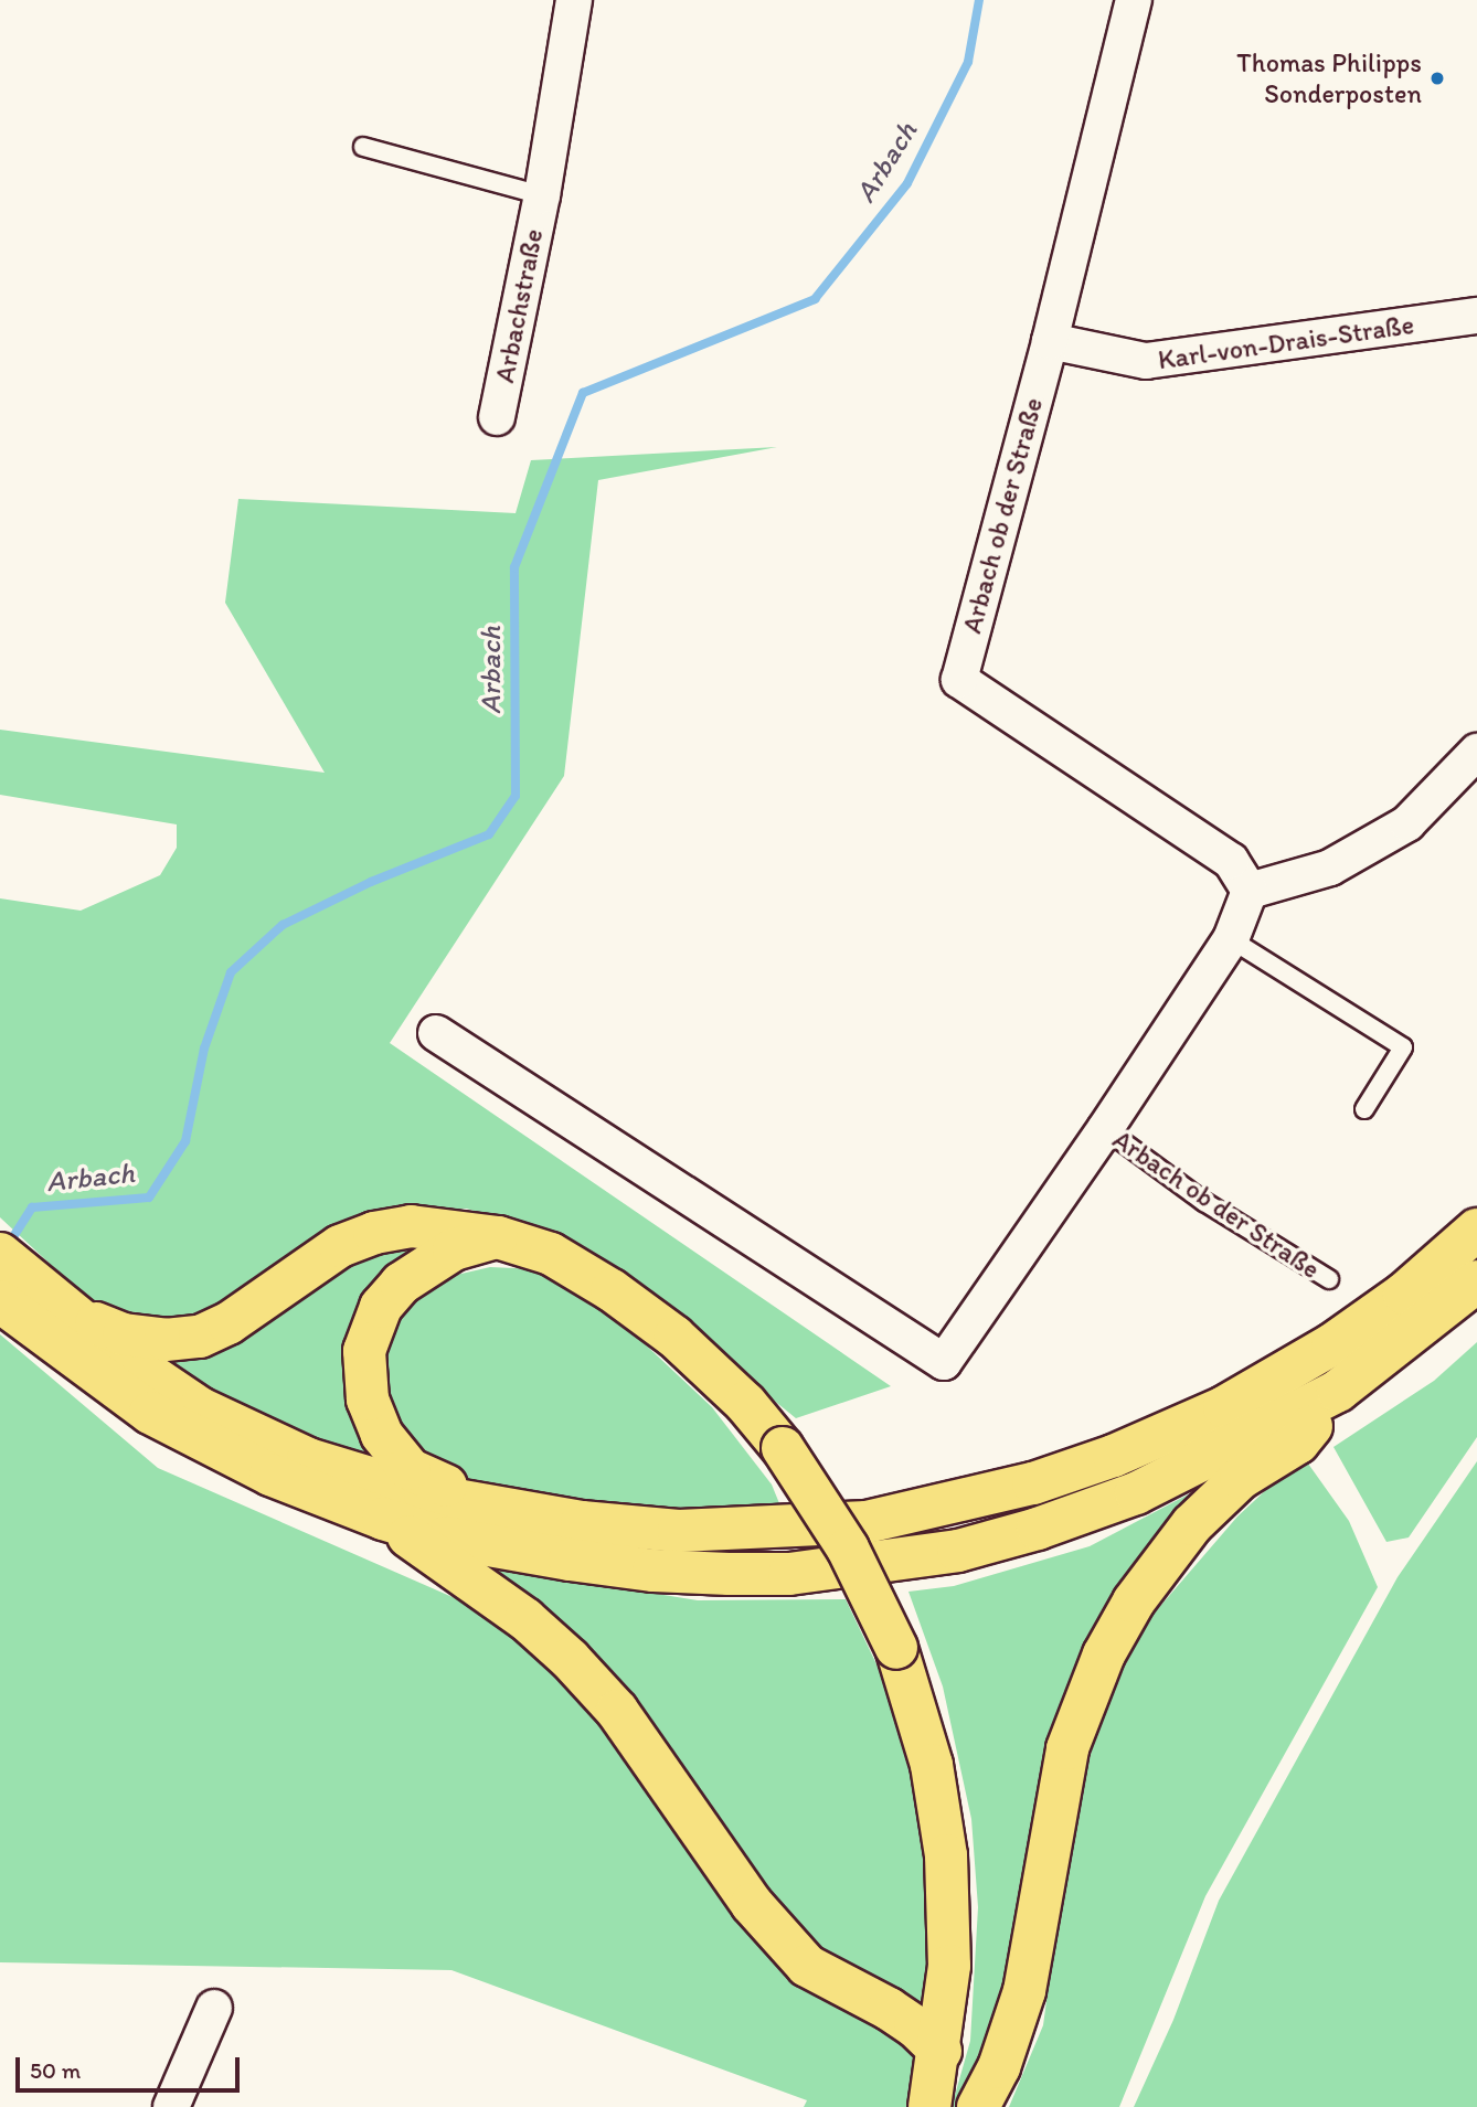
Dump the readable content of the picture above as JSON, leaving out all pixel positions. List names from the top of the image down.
{
  "streets": {
    "street": ["Arbachstraße", "Karl-von-Drais-Straße", "Arbach ob der Straße"]
  },
  "crossings": [
    ["Karl-von-Drais-Straße", "Arbach ob der Straße"]
  ],
  "water": ["Arbach"],
  "places": ["Thomas Philipps Sonderposten"],
  "scale_bar": "50 m"
}
